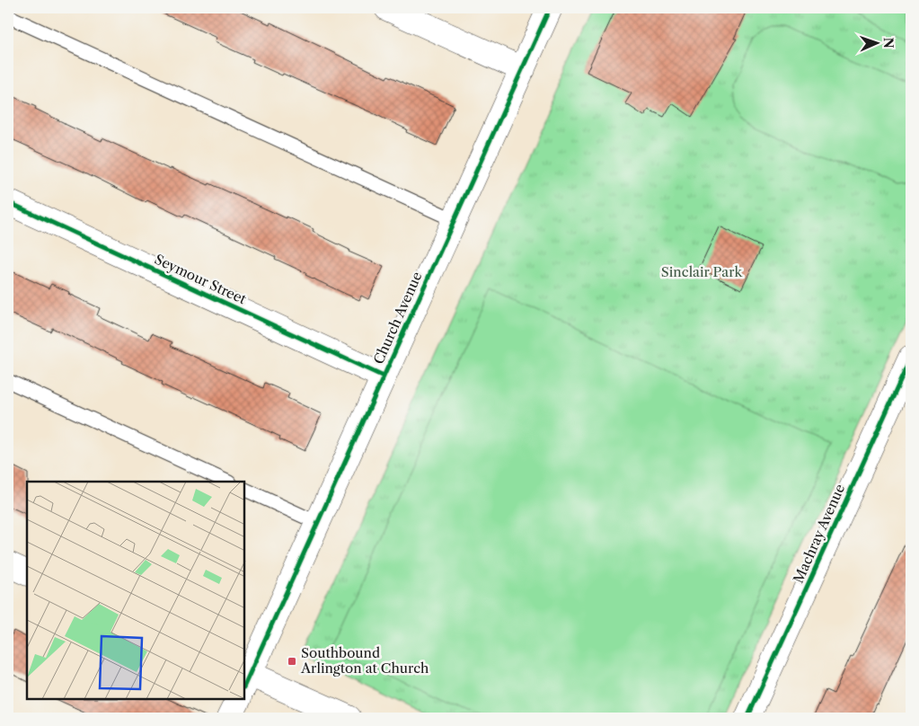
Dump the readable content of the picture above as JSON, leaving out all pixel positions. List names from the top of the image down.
{
  "streets": {
    "street": ["Seymour Street", "Church Avenue", "Machray Avenue"]
  },
  "crossings": [
    ["Seymour Street", "Church Avenue"]
  ],
  "parks": ["Sinclair Park"],
  "places": {
    "transit": ["Southbound Arlington at Church"]
  },
  "north": "right"
}
